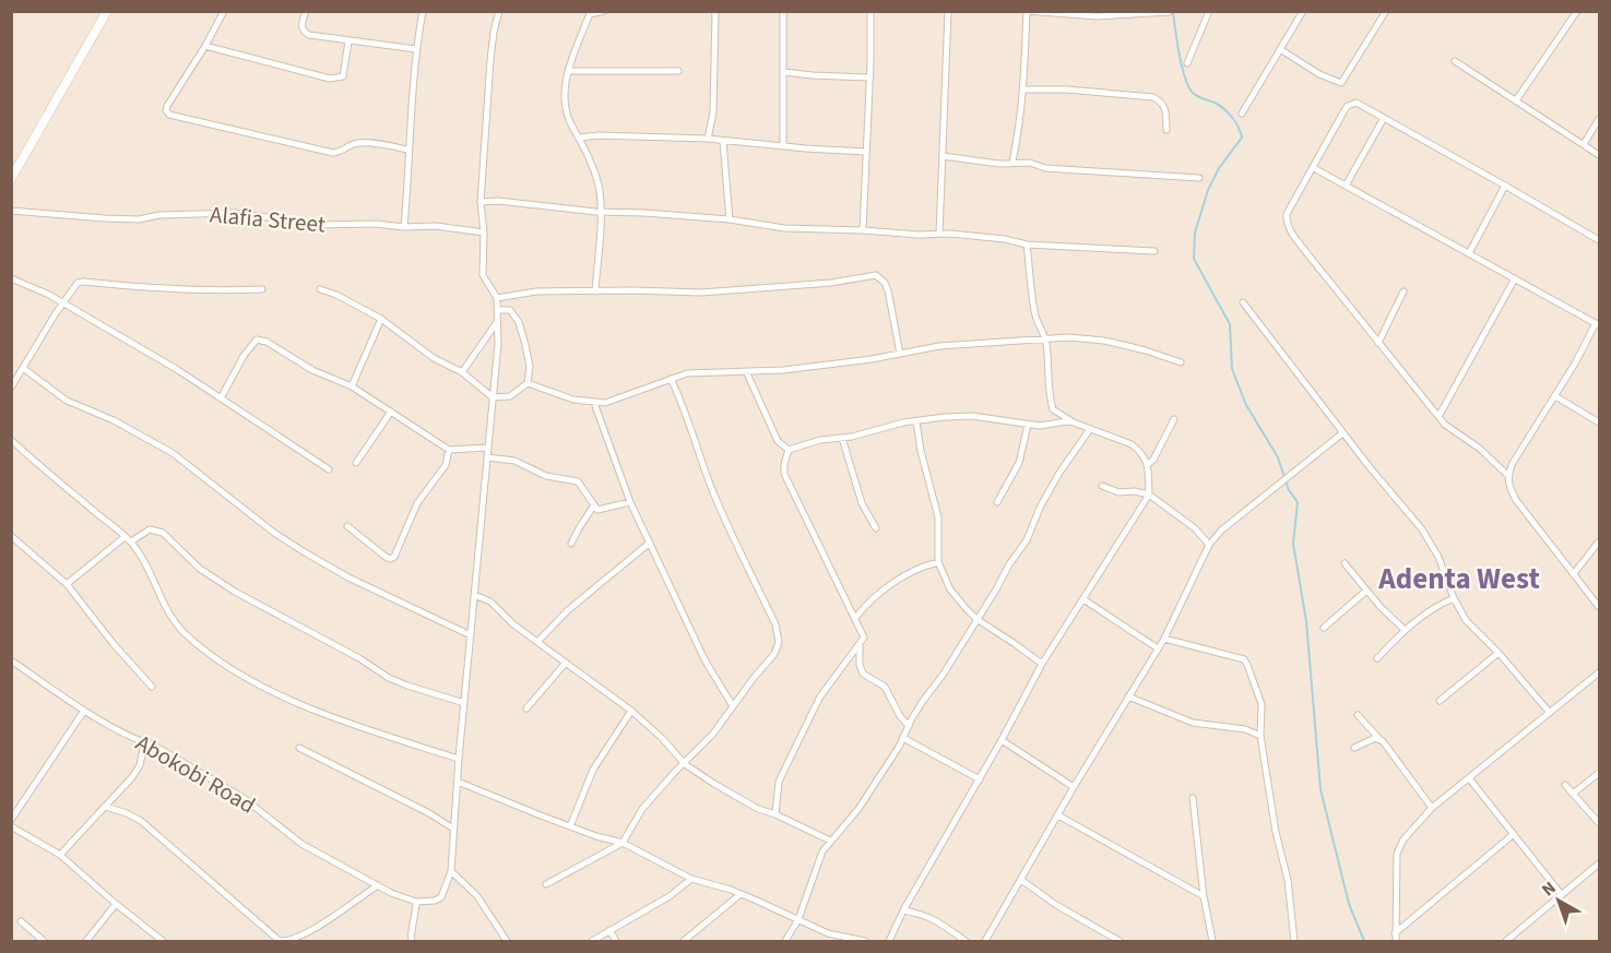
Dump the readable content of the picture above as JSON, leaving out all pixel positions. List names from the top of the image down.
{
  "streets": {
    "street": ["Alafia Street", "Abokobi Road"]
  },
  "districts": ["Adenta West"],
  "north": "top left"
}
